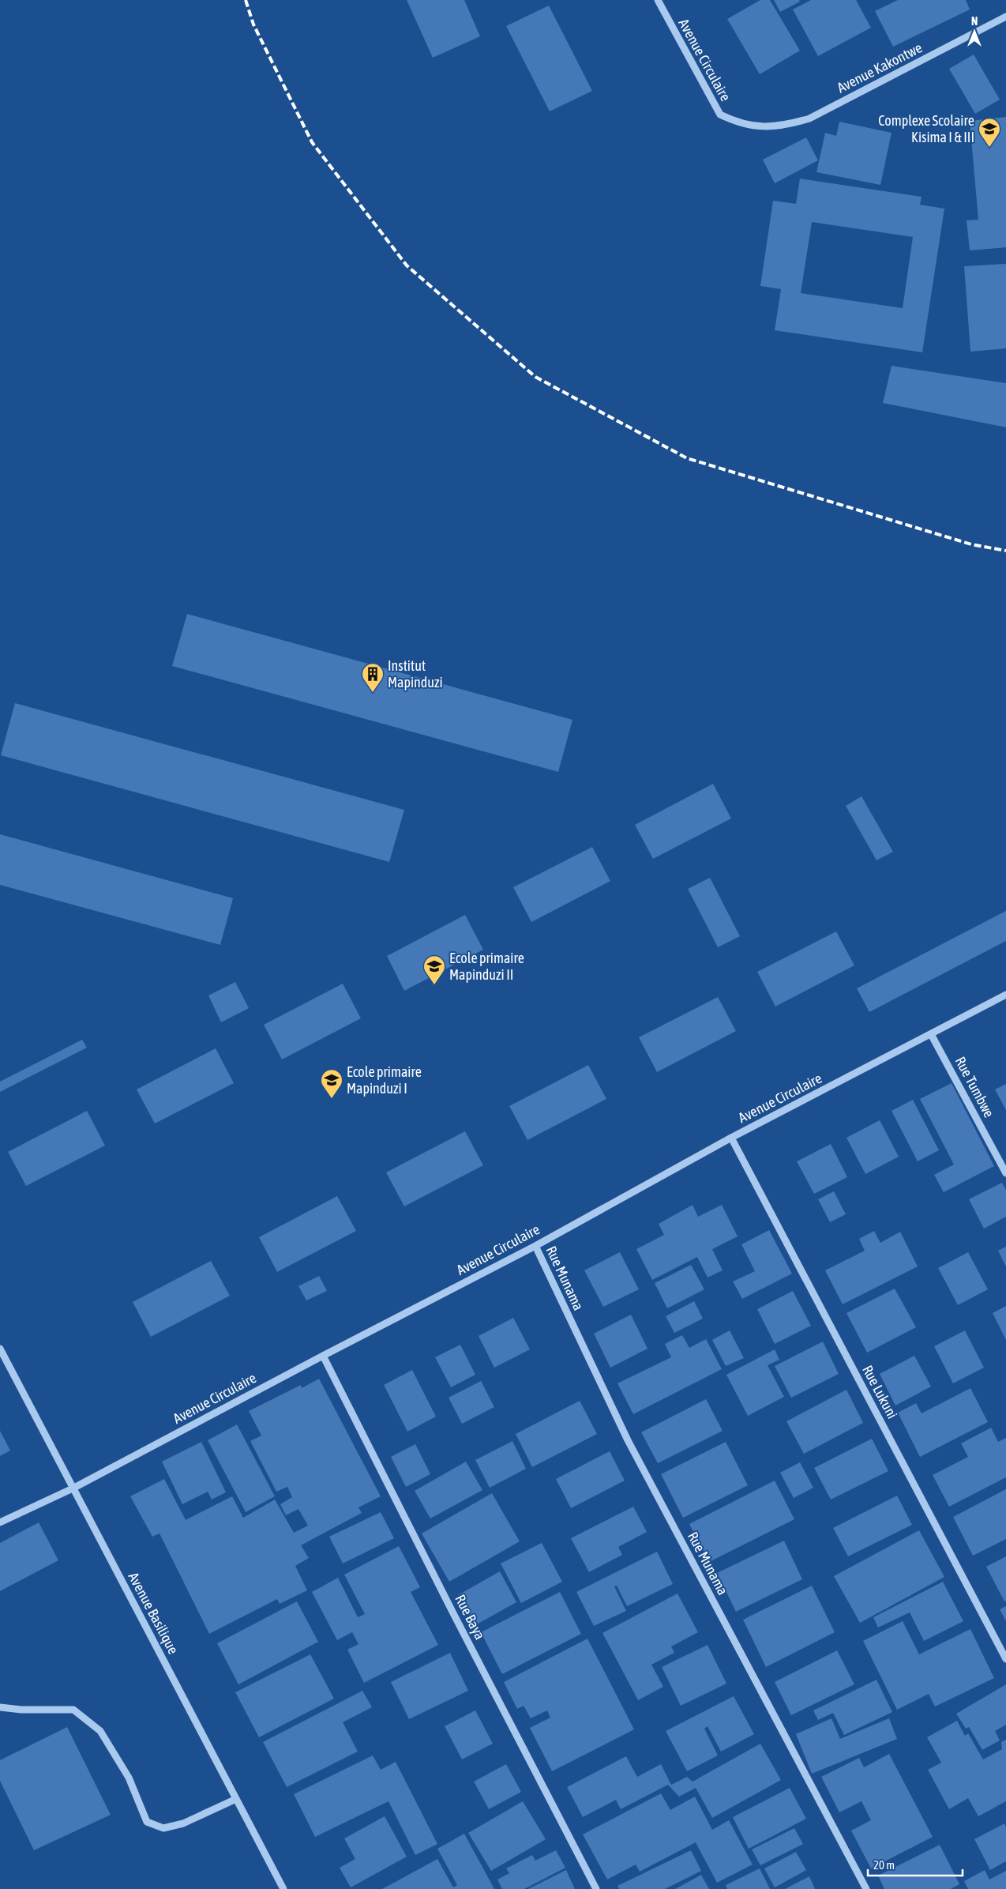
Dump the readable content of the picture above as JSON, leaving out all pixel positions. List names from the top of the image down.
{
  "streets": {
    "street": [
      "Avenue Circulaire",
      "Avenue Kakontwe",
      "Rue Tumbwe",
      "Rue Munama",
      "Rue Lukuni",
      "Avenue Basilique",
      "Rue Baya"
    ]
  },
  "crossings": [
    ["Avenue Circulaire", "Avenue Kakontwe"],
    ["Avenue Circulaire", "Rue Tumbwe"],
    ["Avenue Circulaire", "Rue Munama"],
    ["Avenue Circulaire", "Rue Lukuni"],
    ["Avenue Circulaire", "Avenue Basilique"],
    ["Avenue Circulaire", "Rue Baya"]
  ],
  "places": {
    "school or university": ["Complexe Scolaire Kisima I & III", "Ecole primaire Mapinduzi II", "Ecole primaire Mapinduzi I"],
    "building": ["Institut Mapinduzi"]
  },
  "scale_bar": "20 m",
  "north": "top"
}
